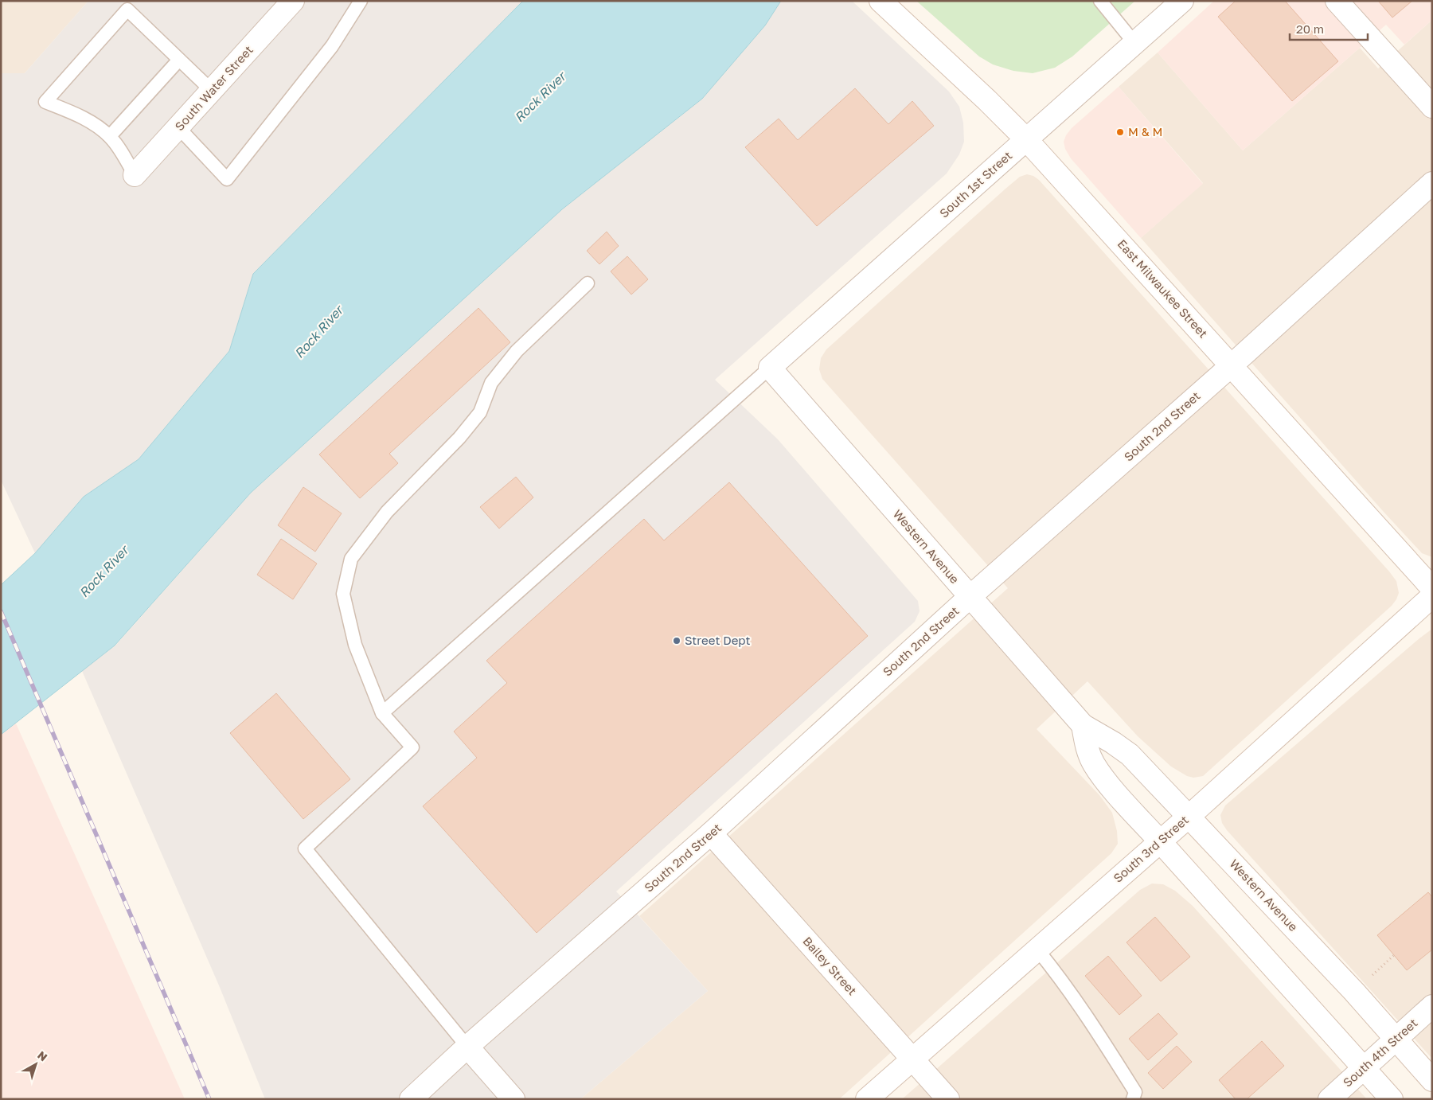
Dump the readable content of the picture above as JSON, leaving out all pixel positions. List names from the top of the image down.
{
  "streets": {
    "street": [
      "South Water Street",
      "South 1st Street",
      "East Milwaukee Street",
      "South 2nd Street",
      "Western Avenue",
      "South 3rd Street",
      "Bailey Street",
      "South 4th Street"
    ]
  },
  "crossings": [
    ["South 1st Street", "East Milwaukee Street"],
    ["South 1st Street", "Western Avenue"],
    ["East Milwaukee Street", "South 2nd Street"],
    ["South 2nd Street", "Western Avenue"],
    ["South 2nd Street", "Bailey Street"],
    ["Western Avenue", "South 3rd Street"],
    ["Western Avenue", "South 4th Street"],
    ["South 3rd Street", "Bailey Street"]
  ],
  "water": ["Rock River"],
  "places": ["M & M", "Street Dept"],
  "scale_bar": "20 m",
  "north": "top right"
}
